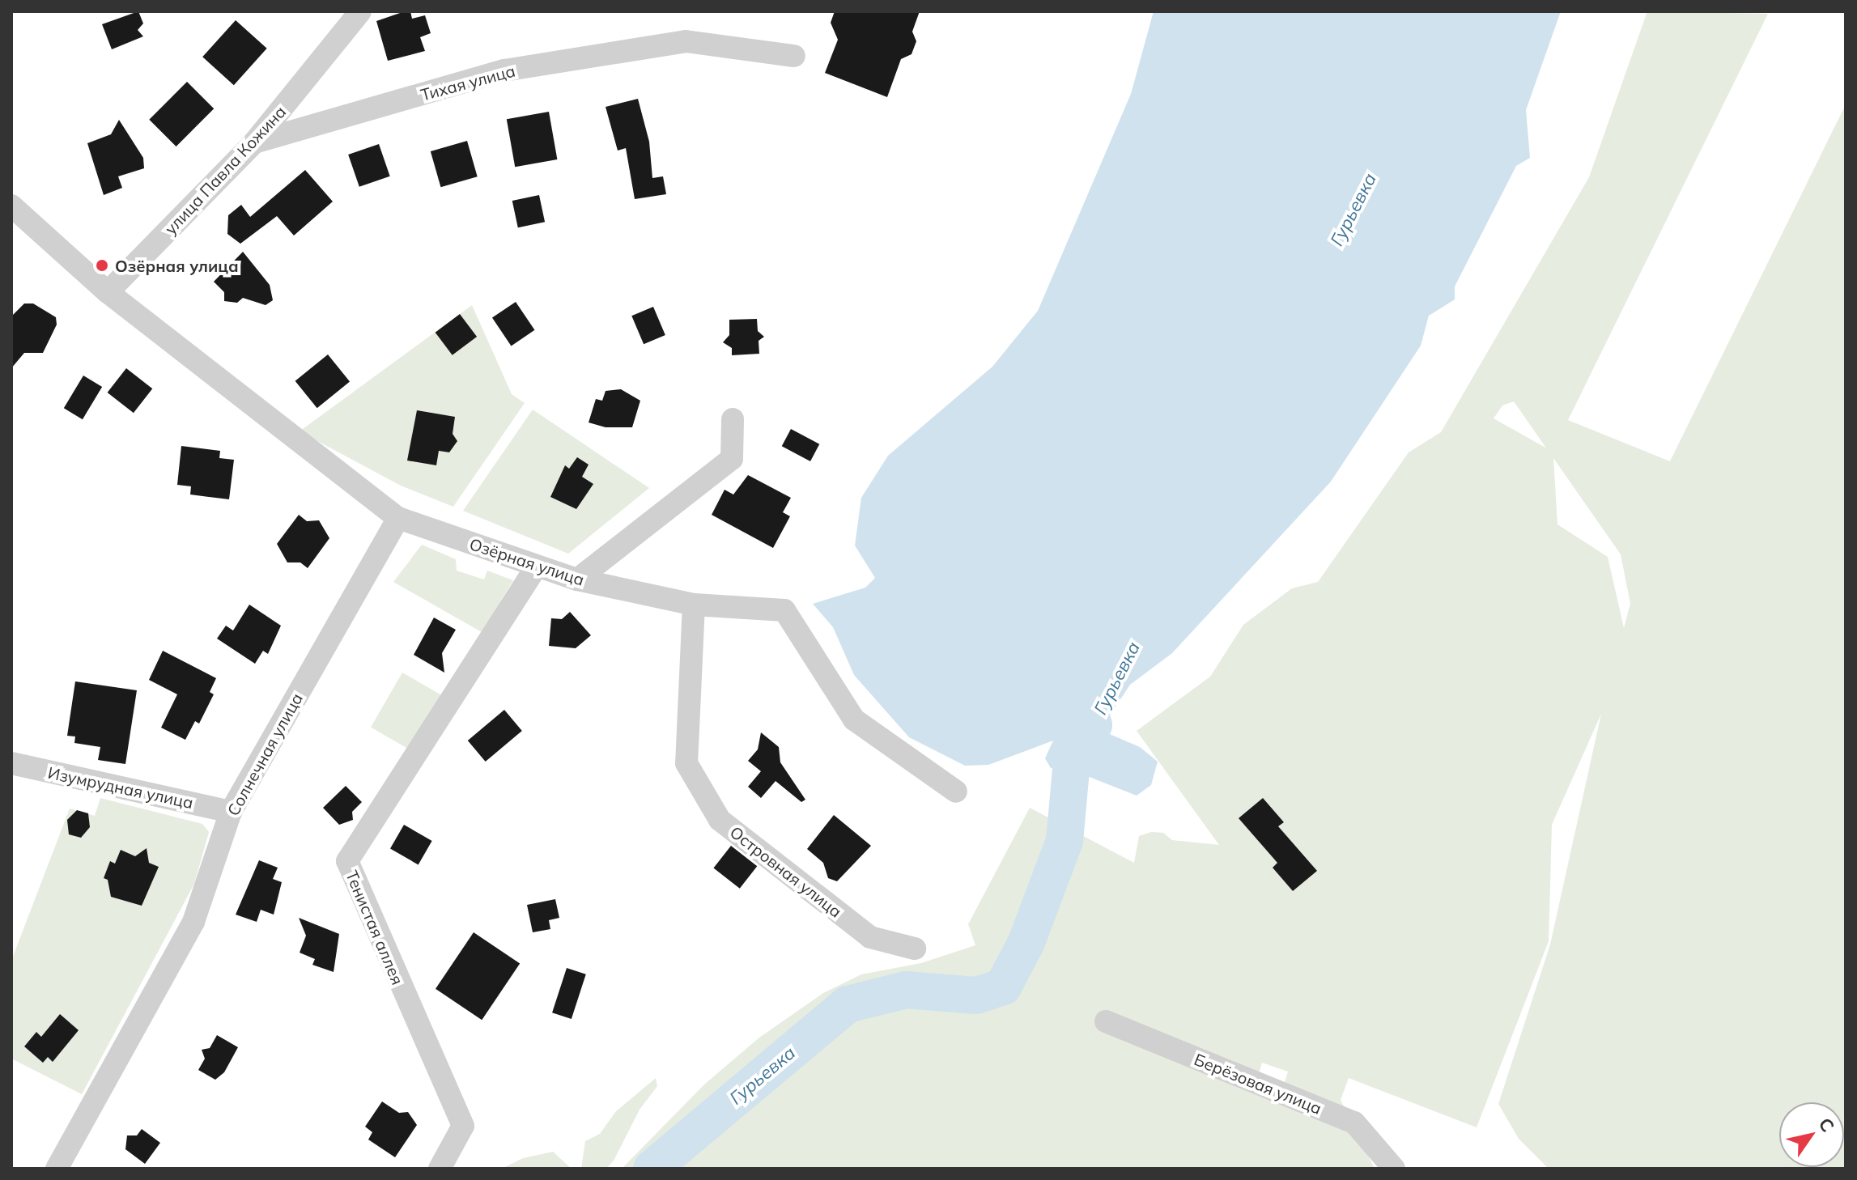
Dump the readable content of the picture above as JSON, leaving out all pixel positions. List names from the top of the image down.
{
  "streets": {
    "street": [
      "Тихая улица",
      "улица Павла Кожина",
      "Озёрная улица",
      "Солнечная улица",
      "Изумрудная улица",
      "Островная улица",
      "Тенистая аллея",
      "Берёзовая улица"
    ]
  },
  "crossings": [
    ["Тихая улица", "улица Павла Кожина"],
    ["улица Павла Кожина", "Озёрная улица"],
    ["Озёрная улица", "Солнечная улица"],
    ["Озёрная улица", "Островная улица"],
    ["Озёрная улица", "Тенистая аллея"],
    ["Солнечная улица", "Изумрудная улица"]
  ],
  "water": ["Гурьевка"],
  "places": ["Озёрная улица"],
  "north": "top right"
}
